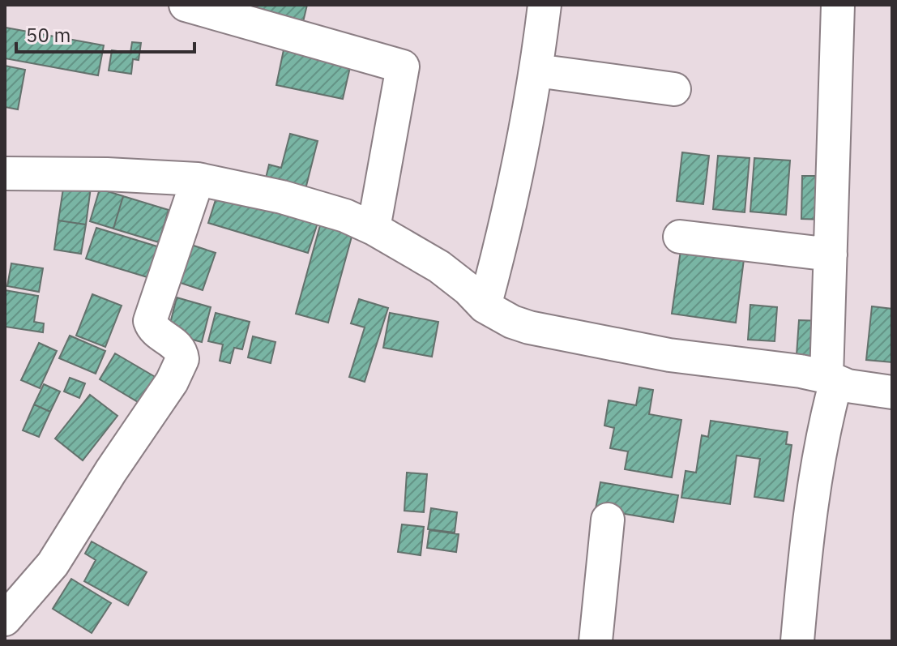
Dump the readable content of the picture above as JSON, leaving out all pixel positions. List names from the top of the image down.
{
  "scale_bar": "50 m"
}
